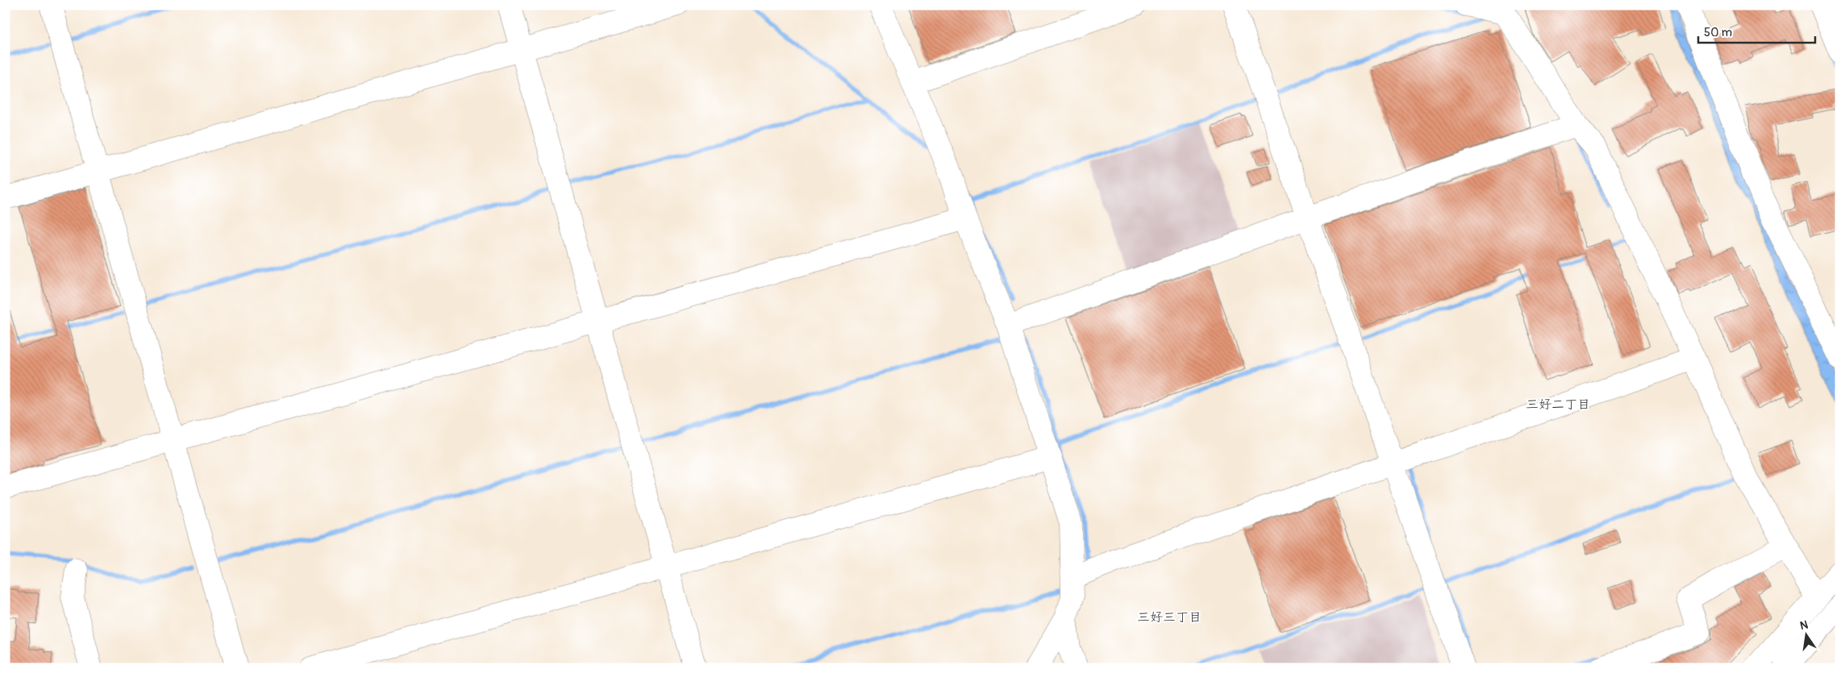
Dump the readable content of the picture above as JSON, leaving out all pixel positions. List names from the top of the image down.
{
  "districts": ["三好二丁目", "三好三丁目"],
  "scale_bar": "50 m",
  "north": "top"
}
